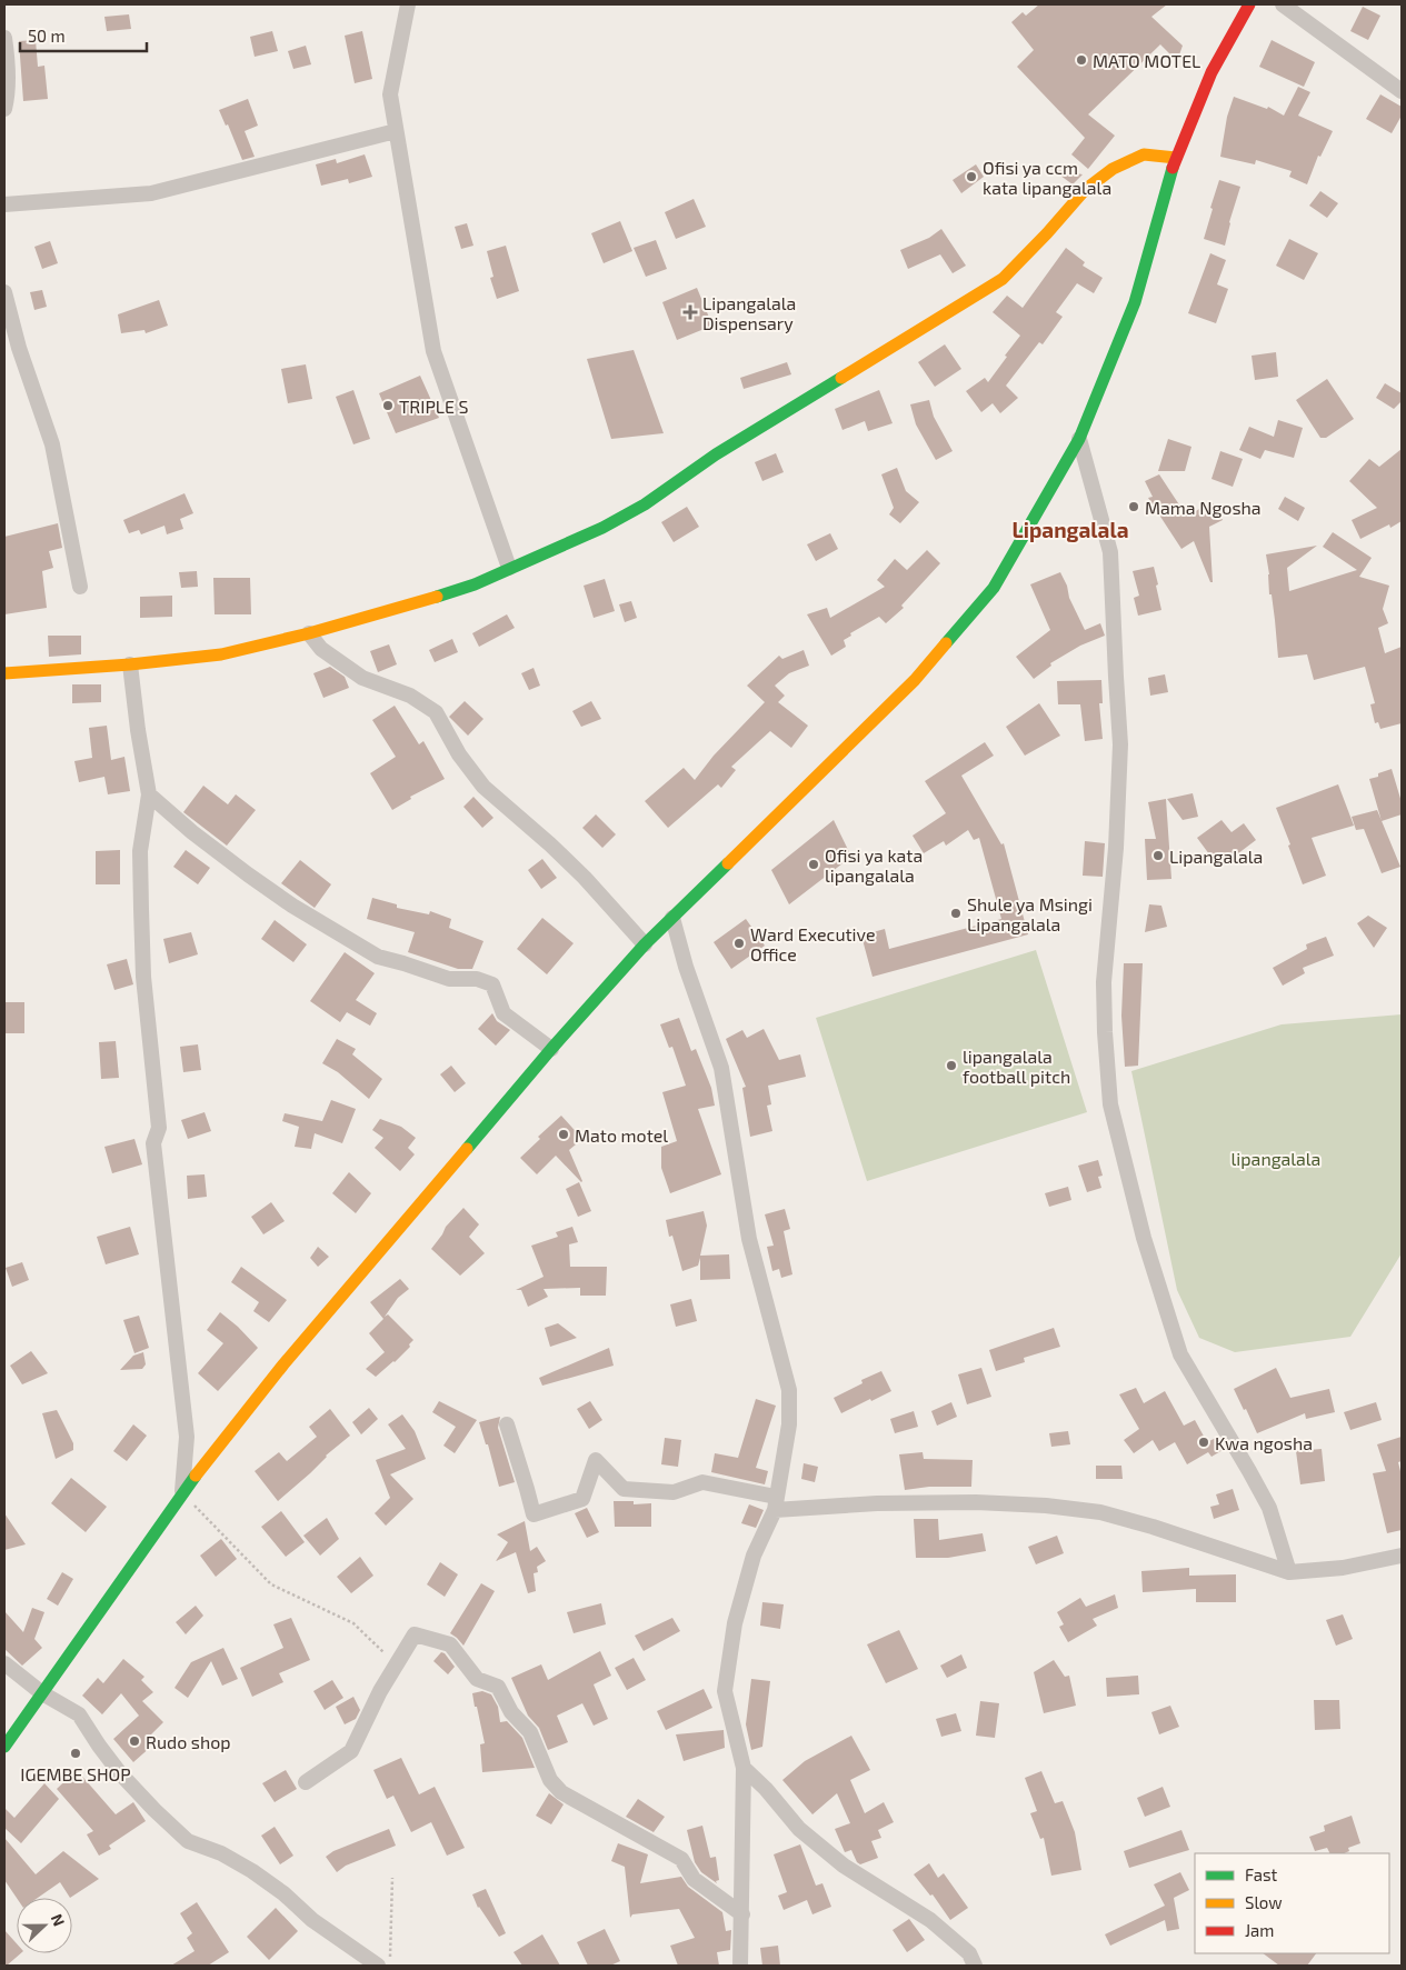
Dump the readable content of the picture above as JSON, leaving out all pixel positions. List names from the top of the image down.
{
  "districts": ["Lipangalala"],
  "parks": ["lipangalala"],
  "places": {
    "other": [
      "MATO MOTEL",
      "Ofisi ya ccm kata lipangalala",
      "TRIPLE S",
      "Mama Ngosha",
      "Lipangalala",
      "Ofisi ya kata lipangalala",
      "Shule ya Msingi Lipangalala",
      "Ward Executive Office",
      "lipangalala football pitch",
      "Mato motel",
      "Kwa ngosha",
      "Rudo shop",
      "IGEMBE SHOP"
    ],
    "health": ["Lipangalala Dispensary"]
  },
  "legend": ["Fast", "Slow", "Jam"],
  "scale_bar": "50 m",
  "north": "right"
}
